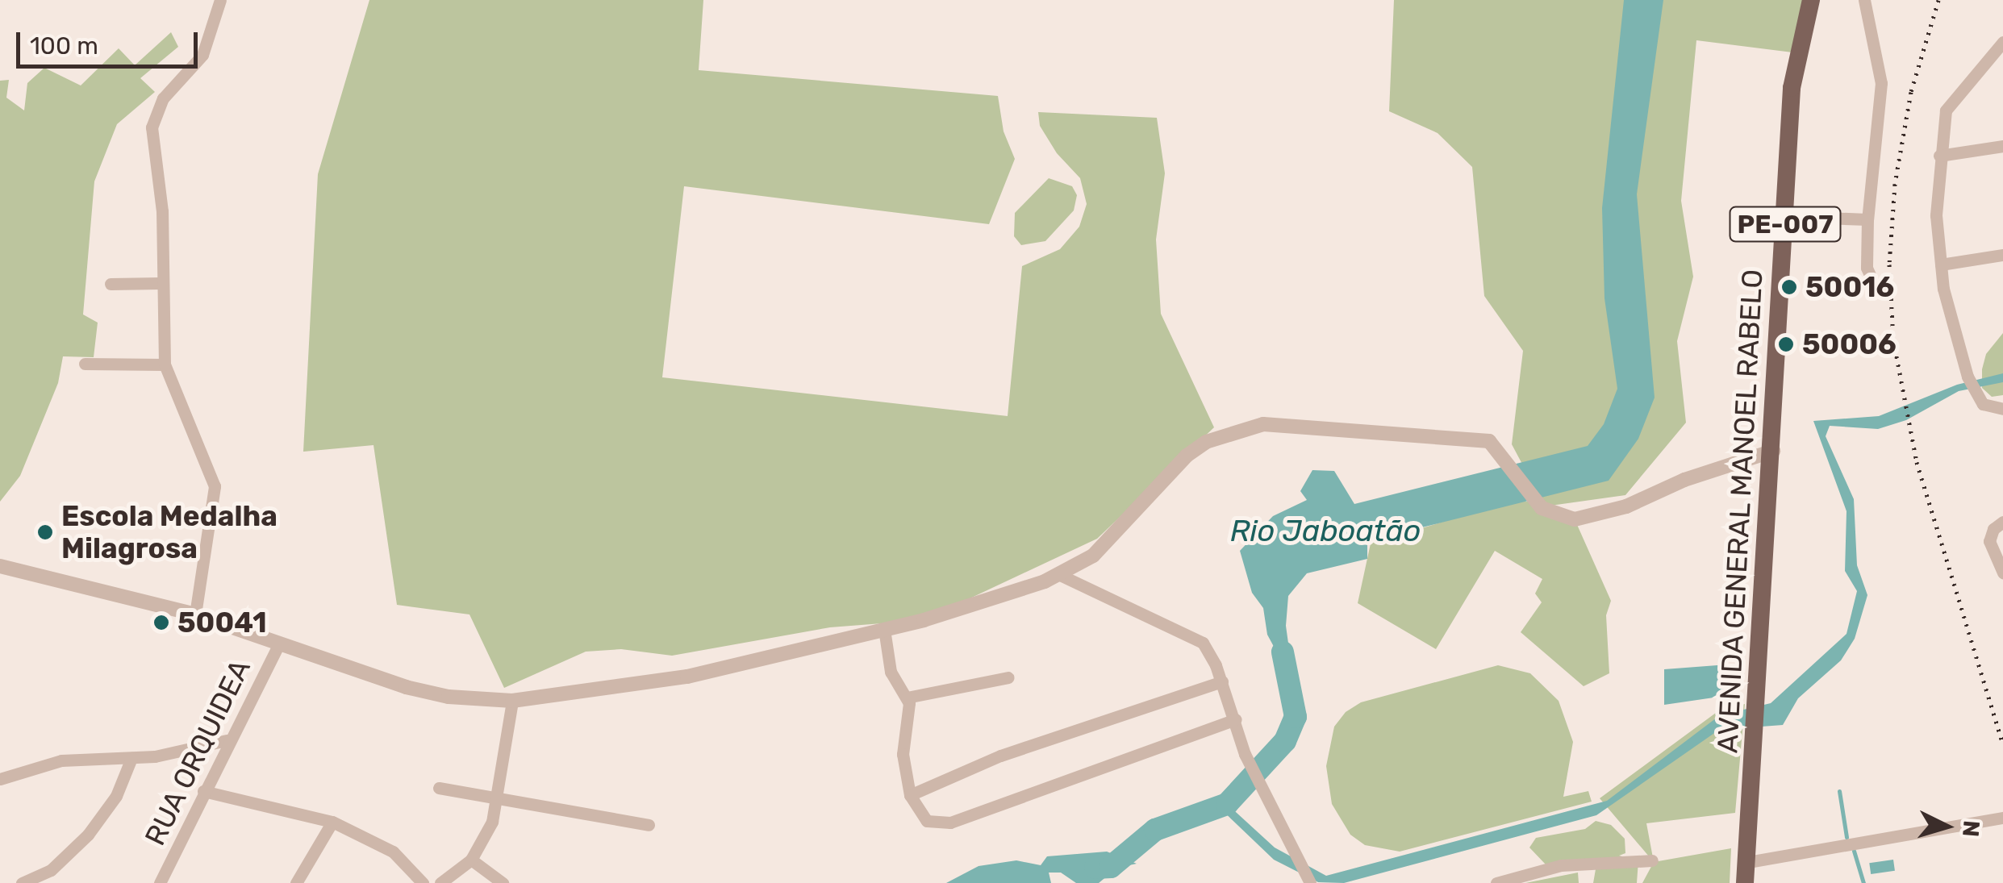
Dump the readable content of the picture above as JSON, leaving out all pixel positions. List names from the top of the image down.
{
  "streets": {
    "main road": ["PE-007", "AVENIDA GENERAL MANOEL RABELO"],
    "street": ["RUA ORQUIDEA"]
  },
  "water": ["Rio Jaboatão"],
  "places": [
    "50016",
    "50006",
    "Escola Medalha Milagrosa",
    "50041"
  ],
  "scale_bar": "100 m",
  "north": "right"
}
